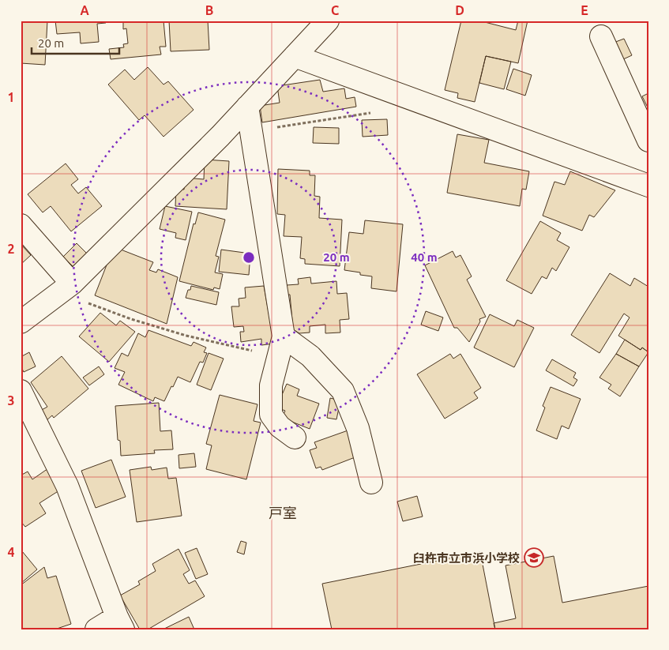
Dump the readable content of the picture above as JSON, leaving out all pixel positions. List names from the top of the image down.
{
  "districts": ["戸室"],
  "places": {
    "school or university": ["臼杵市立市浜小学校"]
  },
  "scale_bar": "20 m",
  "grid": {
    "columns": [
      "A",
      "B",
      "C",
      "D",
      "E"
    ],
    "rows": [
      "1",
      "2",
      "3",
      "4"
    ]
  },
  "rings": ["20 m", "40 m"]
}
